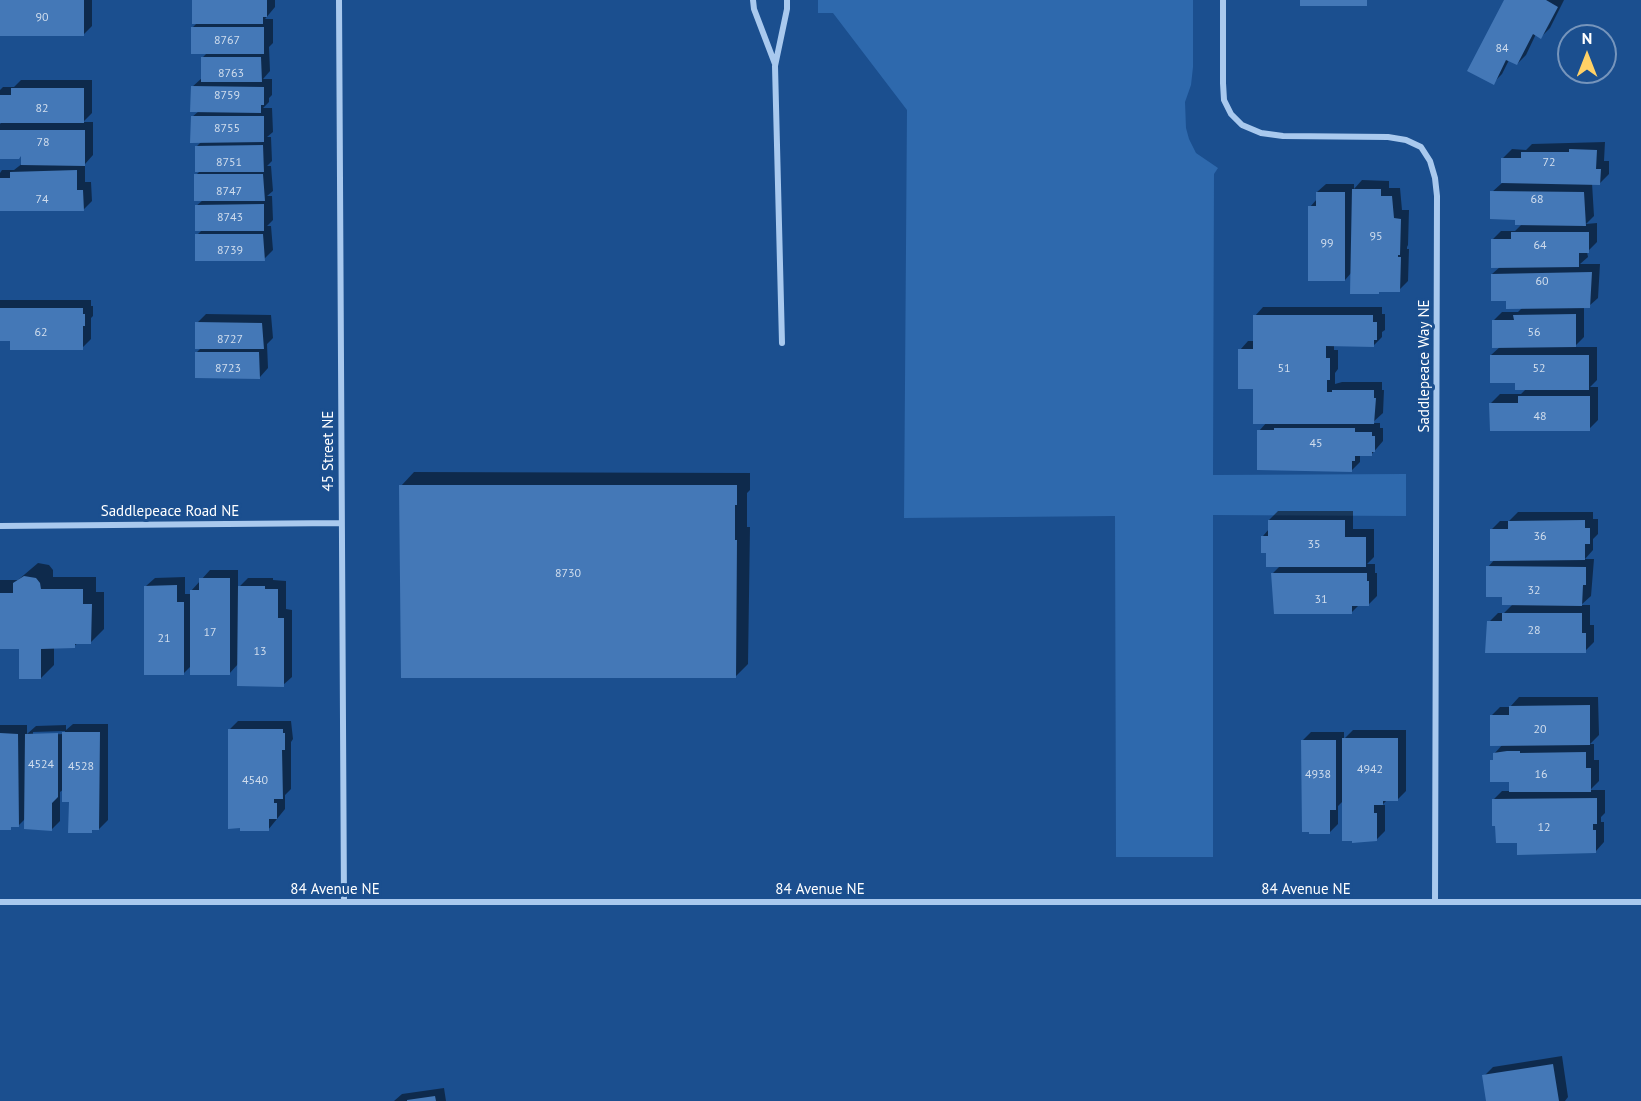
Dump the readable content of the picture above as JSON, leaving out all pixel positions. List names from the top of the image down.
{
  "streets": {
    "street": [
      "Saddlepeace Way NE",
      "45 Street NE",
      "Saddlepeace Road NE",
      "84 Avenue NE"
    ]
  },
  "crossings": [
    ["Saddlepeace Way NE", "84 Avenue NE"],
    ["45 Street NE", "Saddlepeace Road NE"],
    ["45 Street NE", "84 Avenue NE"]
  ],
  "house_numbers": [
    "90",
    "8767",
    "84",
    "8763",
    "8759",
    "82",
    "8755",
    "78",
    "8751",
    "72",
    "8747",
    "74",
    "68",
    "8743",
    "95",
    "99",
    "64",
    "8739",
    "60",
    "62",
    "56",
    "8727",
    "8723",
    "51",
    "52",
    "48",
    "45",
    "36",
    "35",
    "8730",
    "32",
    "31",
    "28",
    "17",
    "21",
    "13",
    "20",
    "4524",
    "4528",
    "4942",
    "4938",
    "16",
    "4540",
    "12"
  ],
  "north": "top"
}
